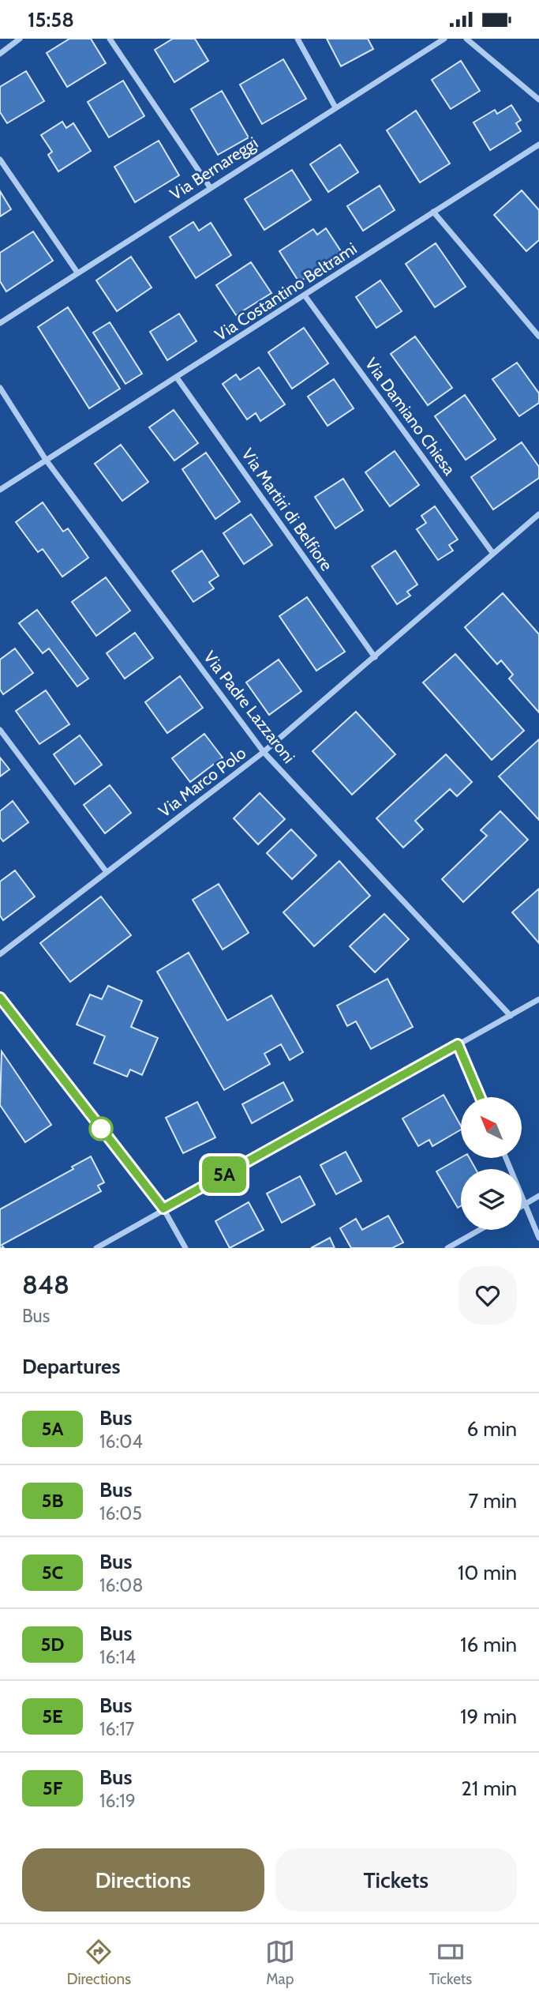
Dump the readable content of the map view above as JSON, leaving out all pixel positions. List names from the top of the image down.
{
  "streets": {
    "street": [
      "Via Bernareggi",
      "Via Costantino Beltrami",
      "Via Damiano Chiesa",
      "Via Martiri di Belfiore",
      "Via Padre Lazzaroni",
      "Via Marco Polo"
    ]
  },
  "crossings": [
    ["Via Costantino Beltrami", "Via Damiano Chiesa"],
    ["Via Costantino Beltrami", "Via Martiri di Belfiore"],
    ["Via Costantino Beltrami", "Via Padre Lazzaroni"],
    ["Via Damiano Chiesa", "Via Marco Polo"],
    ["Via Martiri di Belfiore", "Via Marco Polo"],
    ["Via Padre Lazzaroni", "Via Marco Polo"]
  ],
  "lines": ["bus line 5A"],
  "north": "top left",
  "page": {
    "status": "15:58",
    "on_map": "5A",
    "heading": [
      ["848", "Bus"],
      "Departures"
    ],
    "list": [
      {
        "mark": "5A",
        "name": "Bus",
        "note": "16:04",
        "value": "6 min"
      },
      {
        "mark": "5B",
        "name": "Bus",
        "note": "16:05",
        "value": "7 min"
      },
      {
        "mark": "5C",
        "name": "Bus",
        "note": "16:08",
        "value": "10 min"
      },
      {
        "mark": "5D",
        "name": "Bus",
        "note": "16:14",
        "value": "16 min"
      },
      {
        "mark": "5E",
        "name": "Bus",
        "note": "16:17",
        "value": "19 min"
      },
      {
        "mark": "5F",
        "name": "Bus",
        "note": "16:19",
        "value": "21 min"
      }
    ],
    "buttons": ["Directions", "Tickets"],
    "tabs": ["Directions", "Map", "Tickets"]
  }
}
